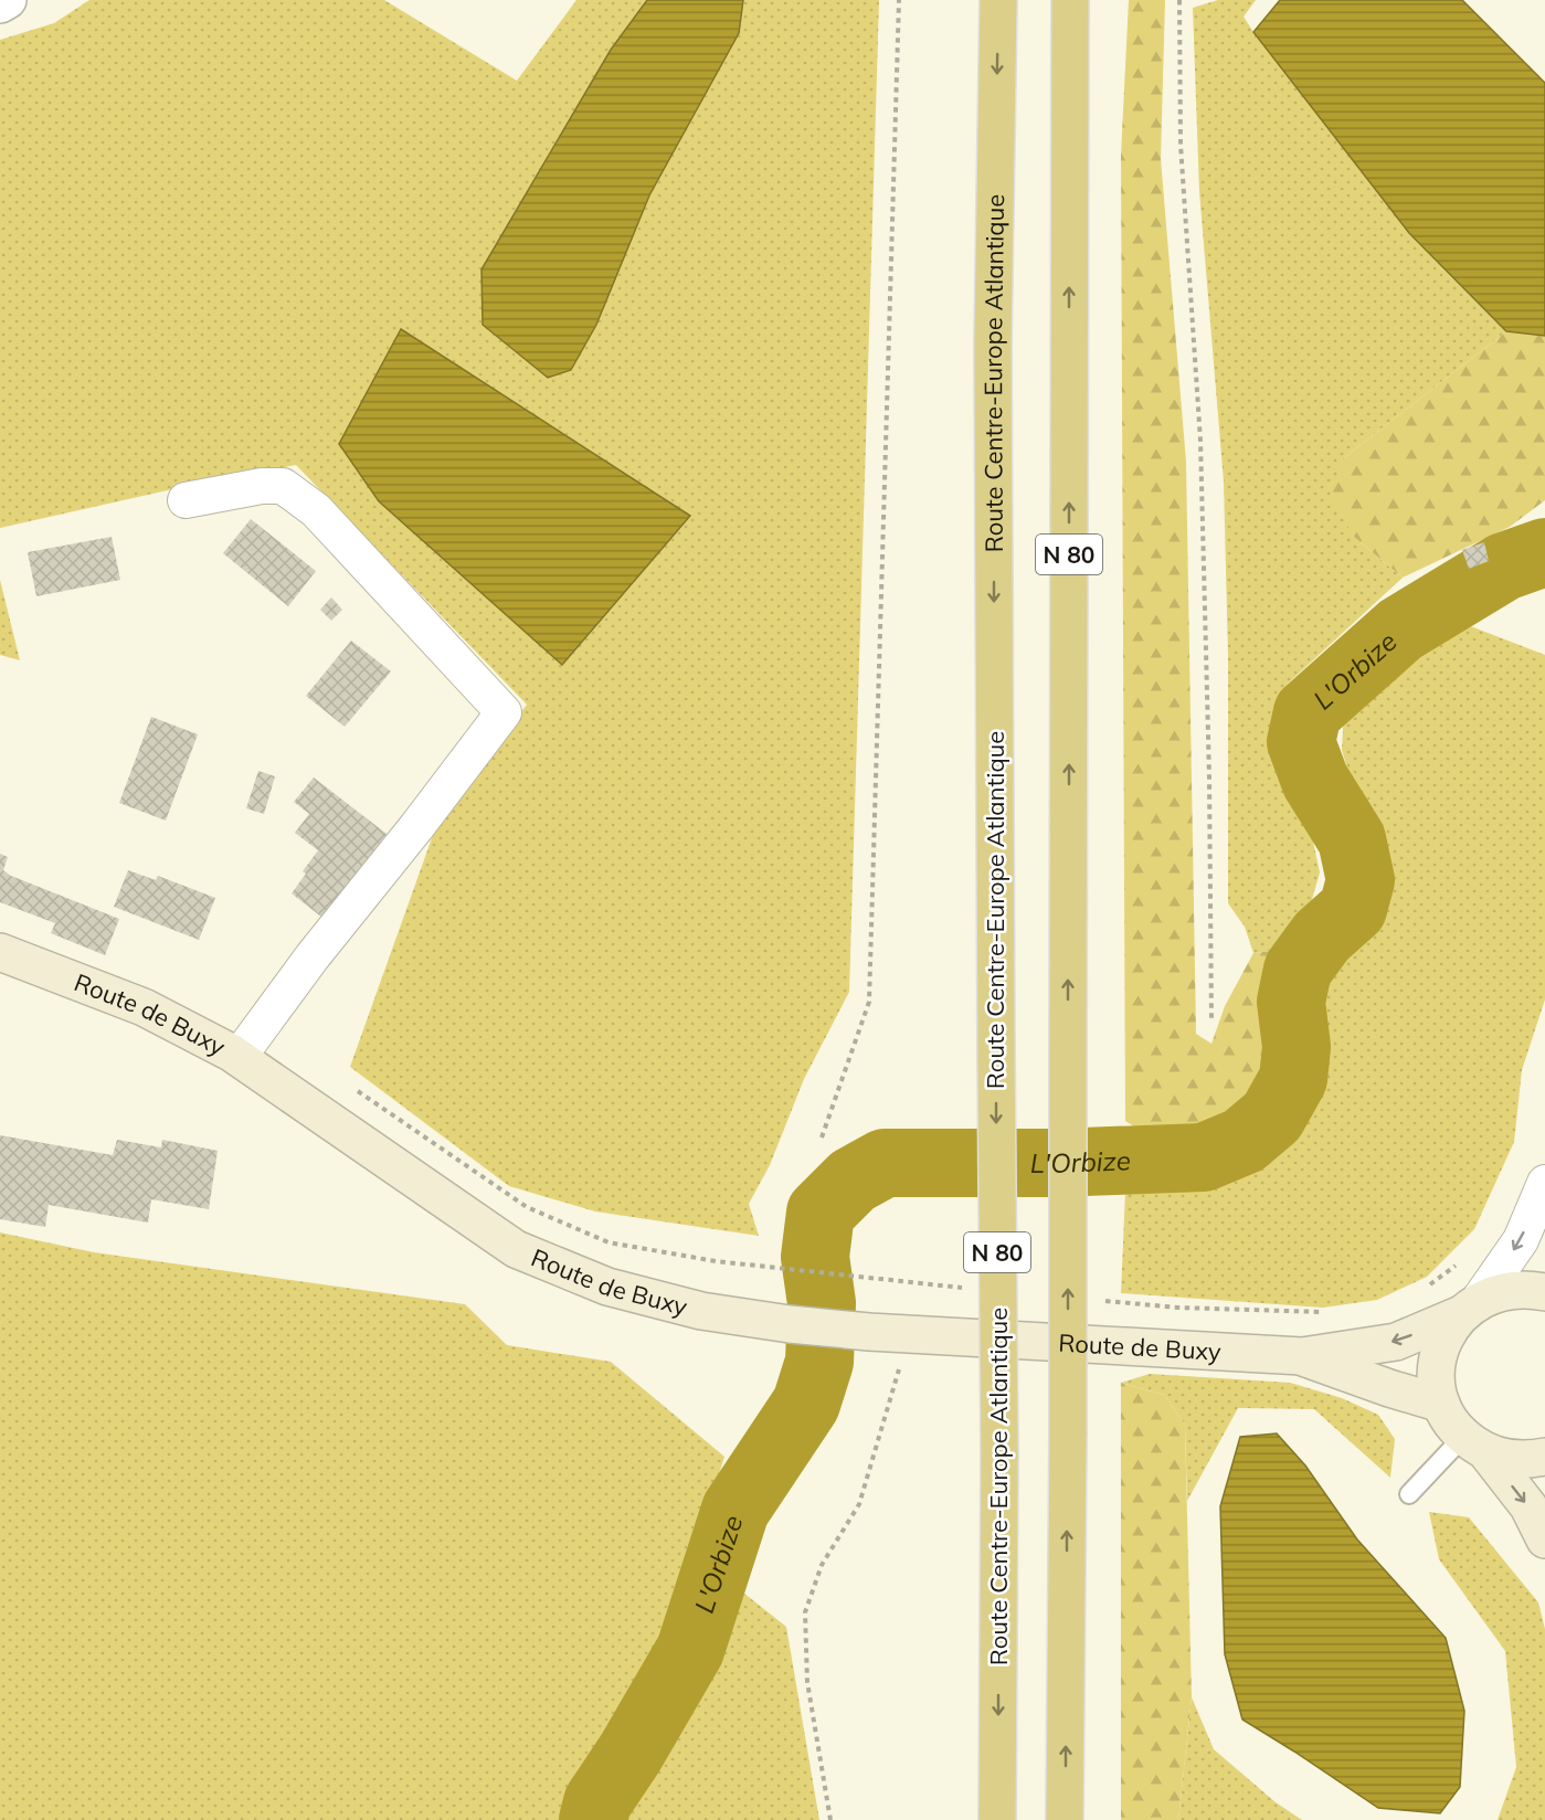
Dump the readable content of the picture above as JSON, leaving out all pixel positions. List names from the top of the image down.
{
  "streets": {
    "highway": ["Route Centre-Europe Atlantique", "N 80"],
    "main road": ["Route de Buxy"]
  },
  "water": ["L'Orbize"]
}
